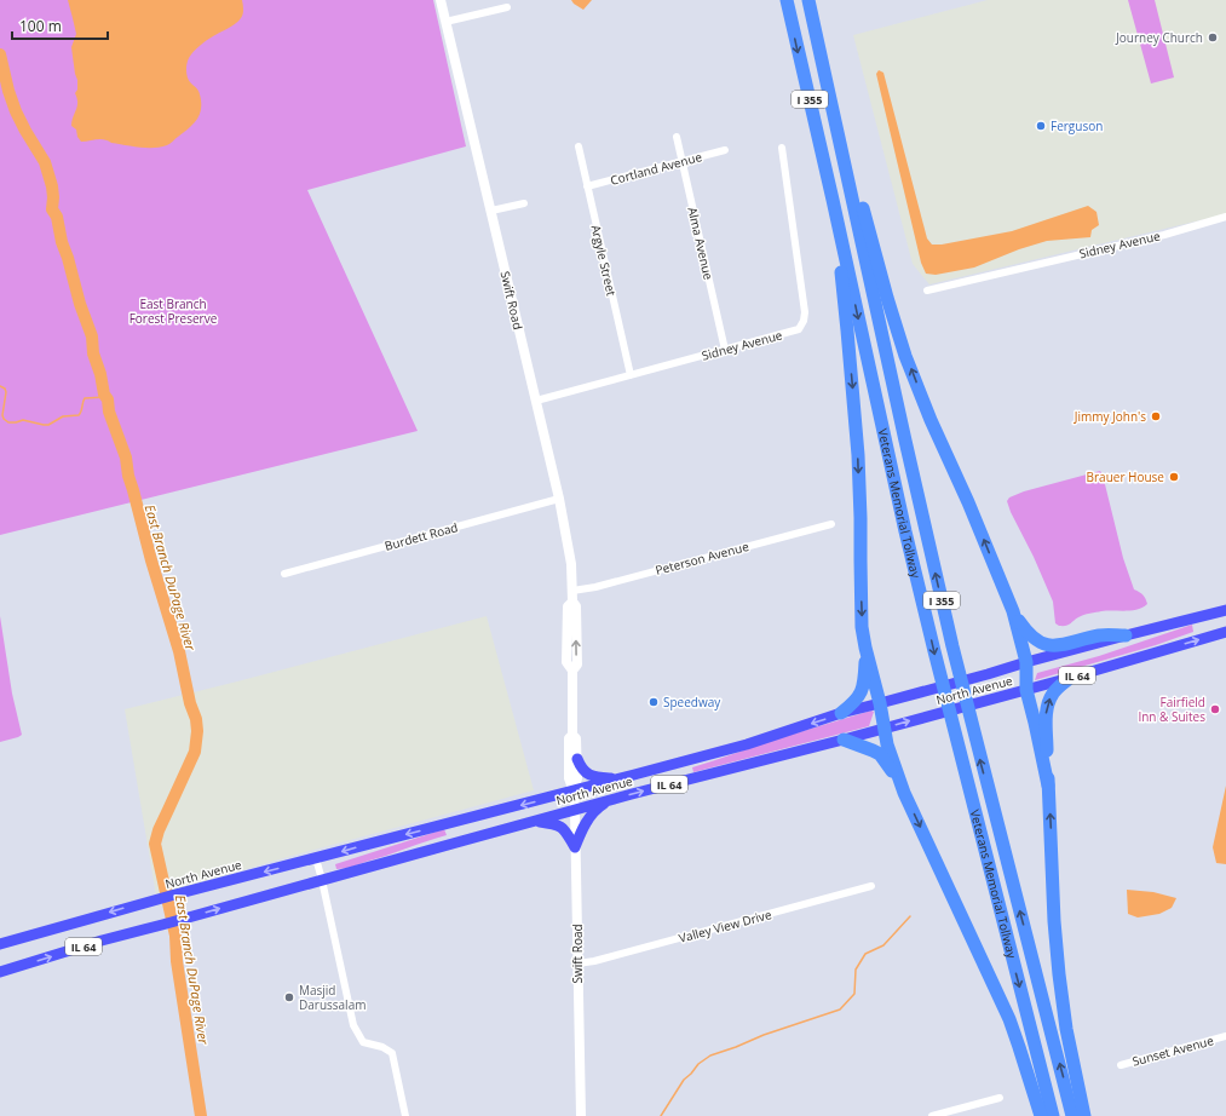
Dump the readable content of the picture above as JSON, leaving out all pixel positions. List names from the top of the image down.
{
  "streets": {
    "highway": ["I 355", "Veterans Memorial Tollway"],
    "main road": ["IL 64", "North Avenue"],
    "street": [
      "Cortland Avenue",
      "Alma Avenue",
      "Sidney Avenue",
      "Argyle Street",
      "Swift Road",
      "Burdett Road",
      "Peterson Avenue",
      "Valley View Drive",
      "Sunset Avenue"
    ]
  },
  "crossings": [
    ["Cortland Avenue", "Alma Avenue"],
    ["Cortland Avenue", "Argyle Street"],
    ["Alma Avenue", "Sidney Avenue"],
    ["Sidney Avenue", "Argyle Street"],
    ["Sidney Avenue", "Swift Road"],
    ["Swift Road", "Burdett Road"],
    ["Swift Road", "Peterson Avenue"],
    ["Swift Road", "North Avenue"],
    ["Swift Road", "Valley View Drive"]
  ],
  "water": ["East Branch DuPage River"],
  "parks": ["East Branch Forest Preserve"],
  "places": [
    "Journey Church",
    "Ferguson",
    "Jimmy John's",
    "Brauer House",
    "Speedway",
    "Fairfield Inn & Suites",
    "Masjid Darussalam"
  ],
  "scale_bar": "100 m"
}
